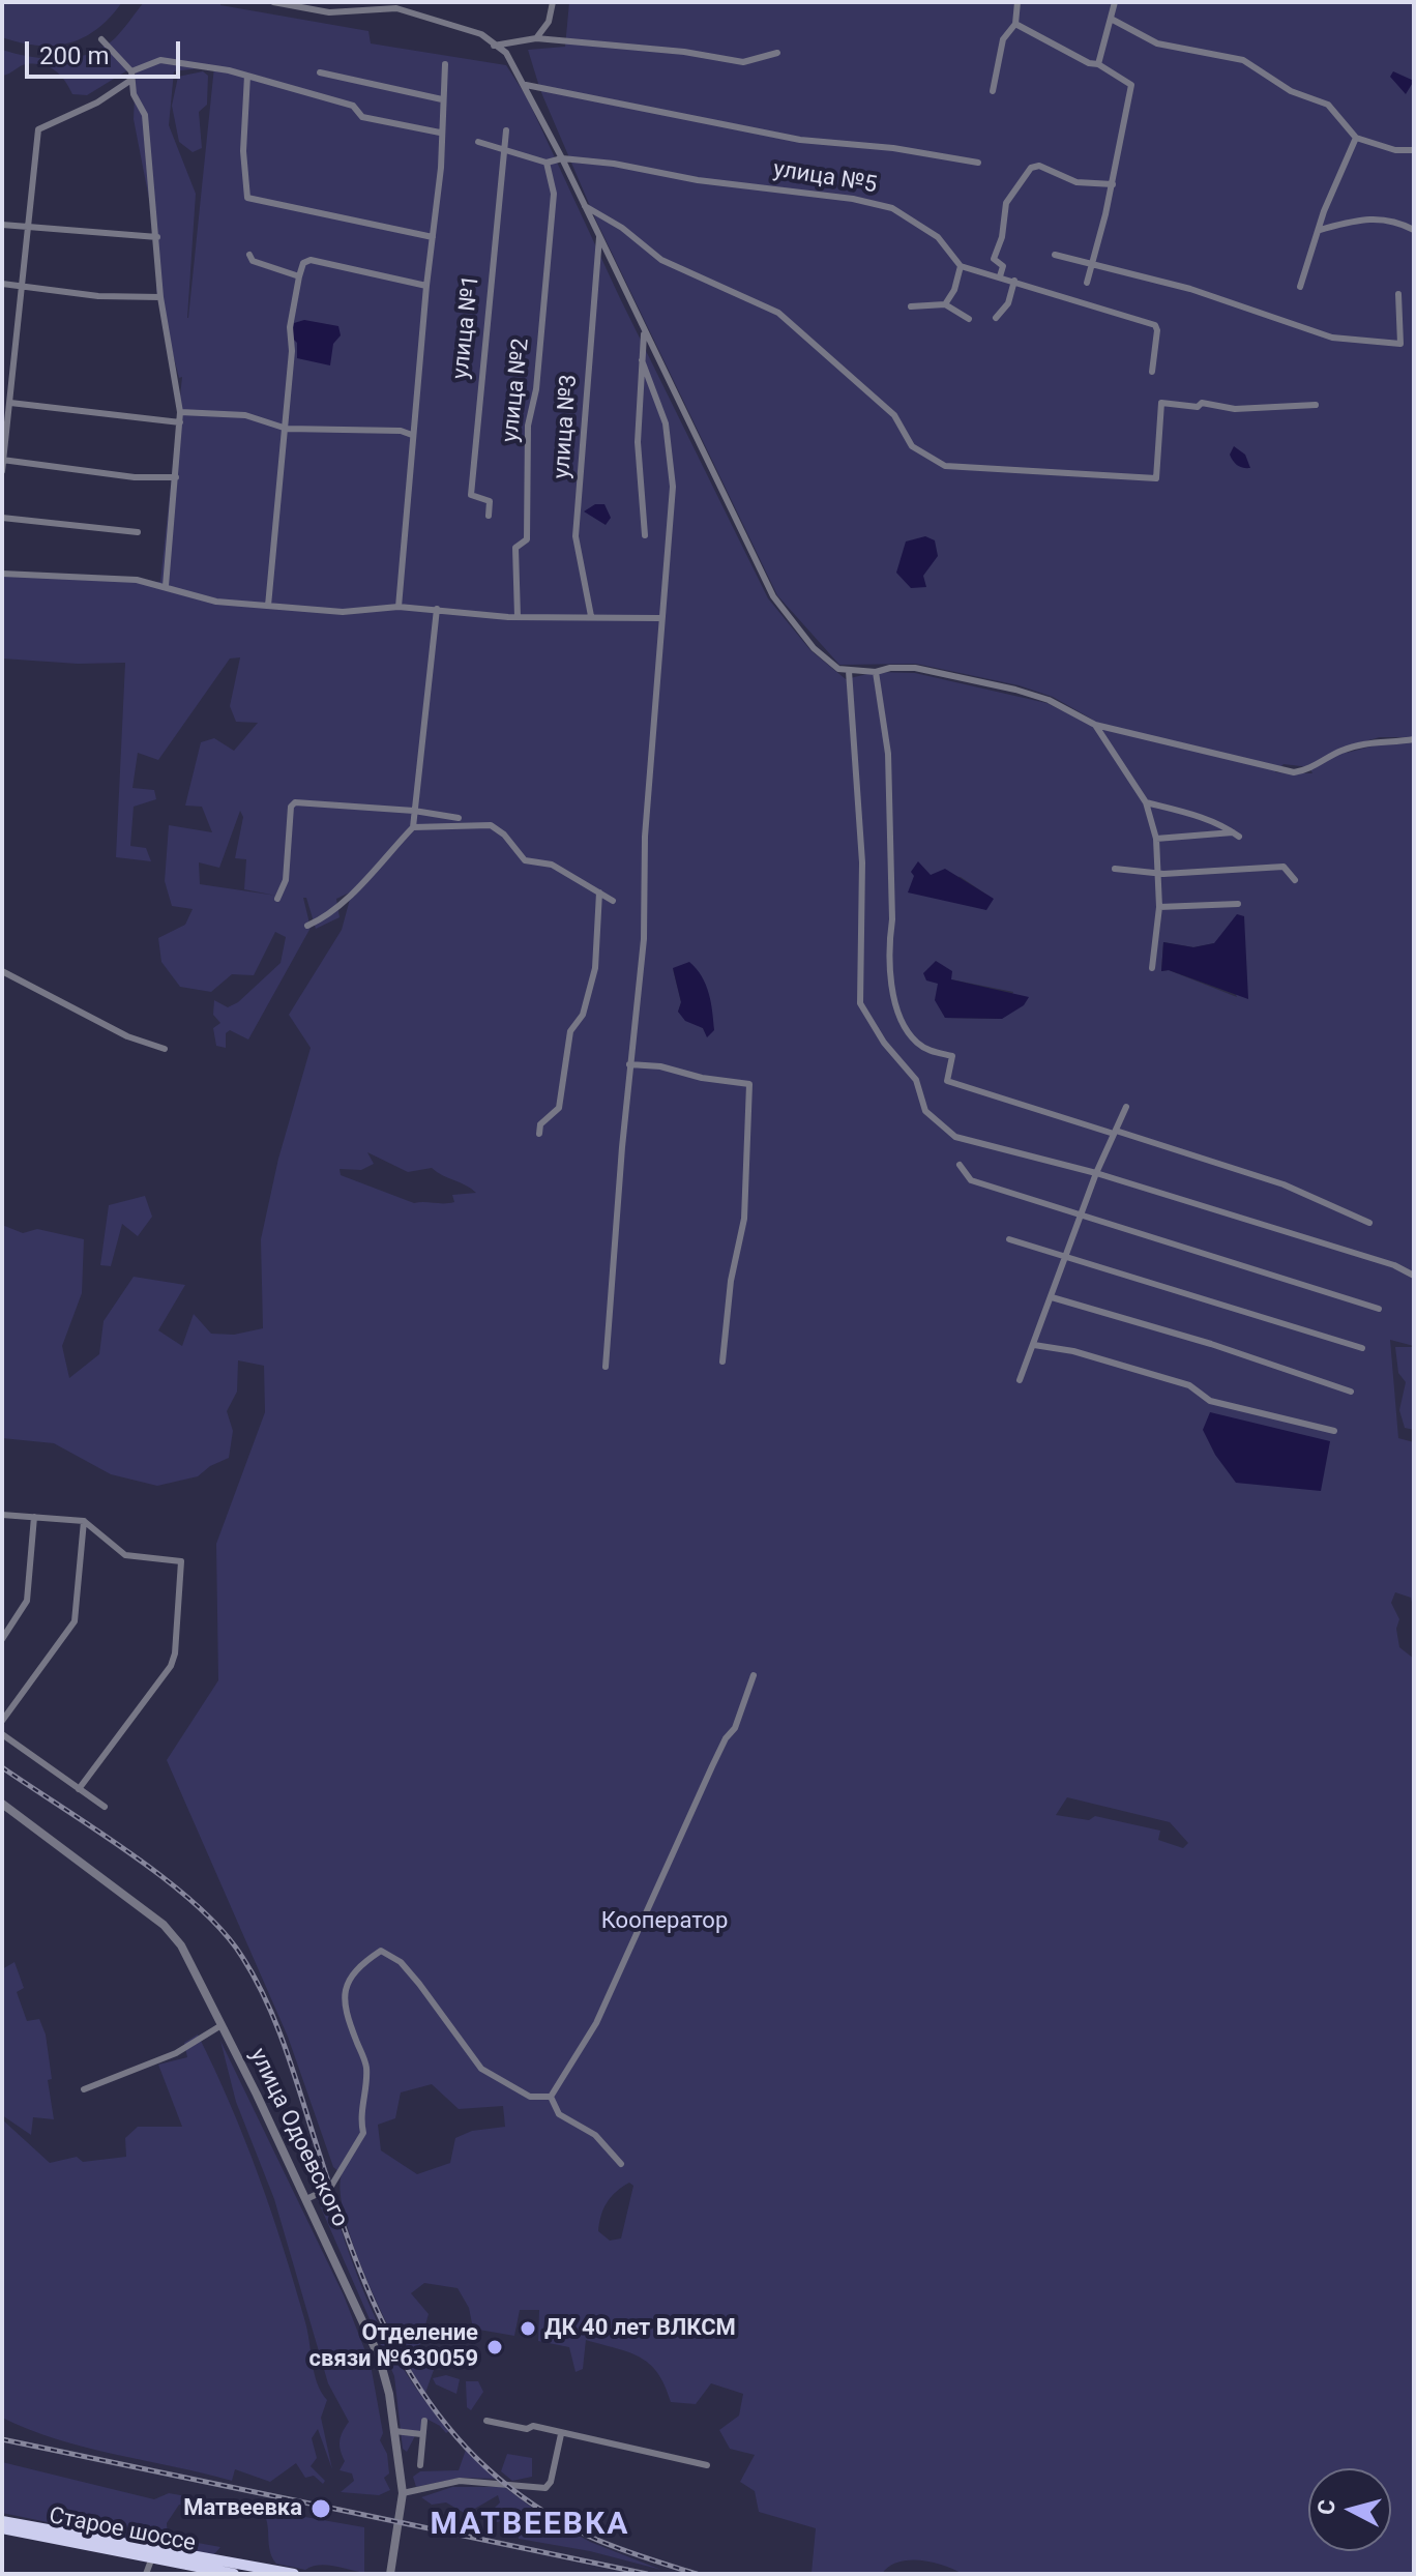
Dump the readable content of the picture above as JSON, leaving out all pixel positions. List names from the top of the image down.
{
  "streets": {
    "highway": ["Старое шоссе"],
    "street": [
      "улица №5",
      "улица №1",
      "улица №2",
      "улица №3",
      "улица Одоевского"
    ]
  },
  "districts": ["МАТВЕЕВКА"],
  "parks": ["Кооператор"],
  "places": ["ДК 40 лет ВЛКСМ", "Отделение связи №630059", "Матвеевка"],
  "scale_bar": "200 m",
  "north": "left"
}
